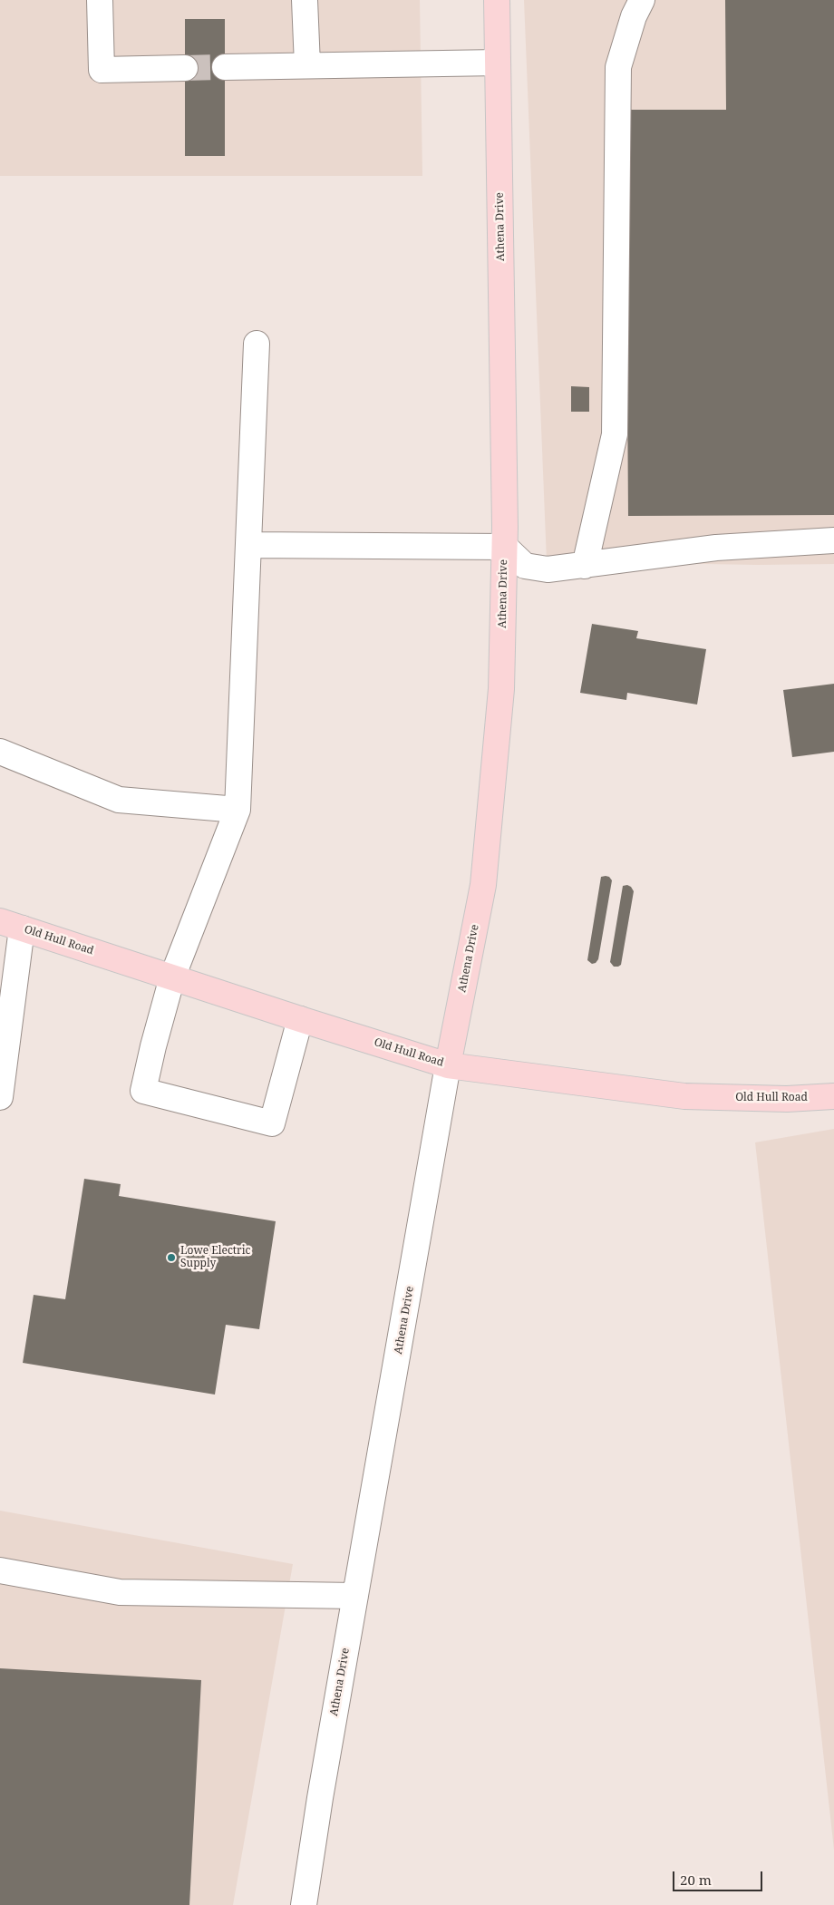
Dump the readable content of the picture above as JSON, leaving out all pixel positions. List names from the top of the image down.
{
  "streets": {
    "main road": ["Athena Drive", "Old Hull Road"]
  },
  "crossings": [
    ["Athena Drive", "Old Hull Road"]
  ],
  "places": ["Lowe Electric Supply"],
  "scale_bar": "20 m"
}
